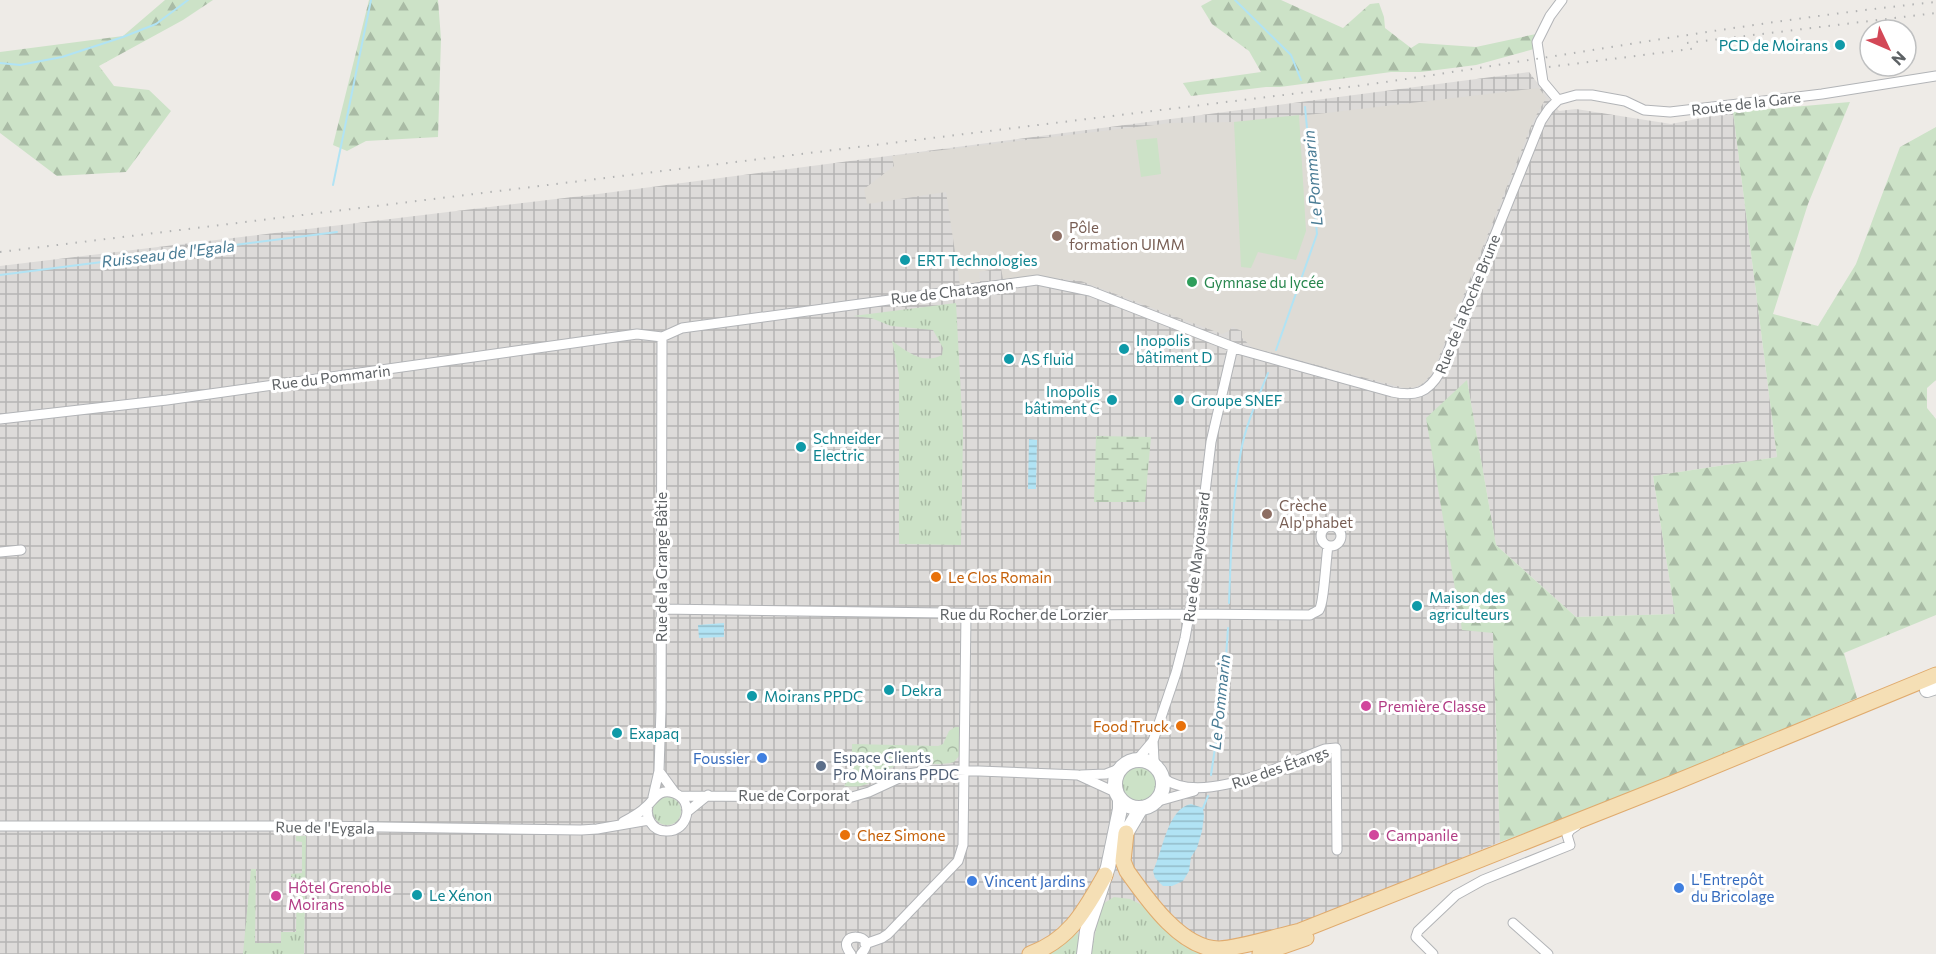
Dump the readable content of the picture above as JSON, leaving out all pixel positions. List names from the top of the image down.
{
  "streets": {
    "street": [
      "Route de la Gare",
      "Rue de Chatagnon",
      "Rue de la Roche Brune",
      "Rue du Pommarin",
      "Rue de Mayoussard",
      "Rue de la Grange Bâtie",
      "Rue du Rocher de Lorzier",
      "Rue des Étangs",
      "Rue de Corporat",
      "Rue de l'Eygala"
    ]
  },
  "crossings": [
    ["Route de la Gare", "Rue de la Roche Brune"],
    ["Rue de Chatagnon", "Rue de la Roche Brune"],
    ["Rue de Chatagnon", "Rue du Pommarin"],
    ["Rue de Chatagnon", "Rue de Mayoussard"],
    ["Rue de Chatagnon", "Rue de la Grange Bâtie"],
    ["Rue de la Roche Brune", "Rue de Mayoussard"],
    ["Rue du Pommarin", "Rue de la Grange Bâtie"],
    ["Rue de Mayoussard", "Rue du Rocher de Lorzier"],
    ["Rue de Mayoussard", "Rue des Étangs"],
    ["Rue de Mayoussard", "Rue de Corporat"],
    ["Rue de la Grange Bâtie", "Rue du Rocher de Lorzier"],
    ["Rue de la Grange Bâtie", "Rue de Corporat"],
    ["Rue de la Grange Bâtie", "Rue de l'Eygala"],
    ["Rue des Étangs", "Rue de Corporat"],
    ["Rue de Corporat", "Rue de l'Eygala"]
  ],
  "water": ["Le Pommarin", "Ruisseau de l'Egala"],
  "places": [
    "PCD de Moirans",
    "Pôle formation UIMM",
    "ERT Technologies",
    "Gymnase du lycée",
    "Inopolis bâtiment D",
    "AS fluid",
    "Inopolis bâtiment C",
    "Groupe SNEF",
    "Schneider Electric",
    "Crèche Alp'phabet",
    "Le Clos Romain",
    "Maison des agriculteurs",
    "Dekra",
    "Moirans PPDC",
    "Première Classe",
    "Food Truck",
    "Exapaq",
    "Foussier",
    "Espace Clients Pro Moirans PPDC",
    "Chez Simone",
    "Campanile",
    "Vincent Jardins",
    "L'Entrepôt du Bricolage",
    "Le Xénon",
    "Hôtel Grenoble Moirans"
  ],
  "north": "bottom right"
}
